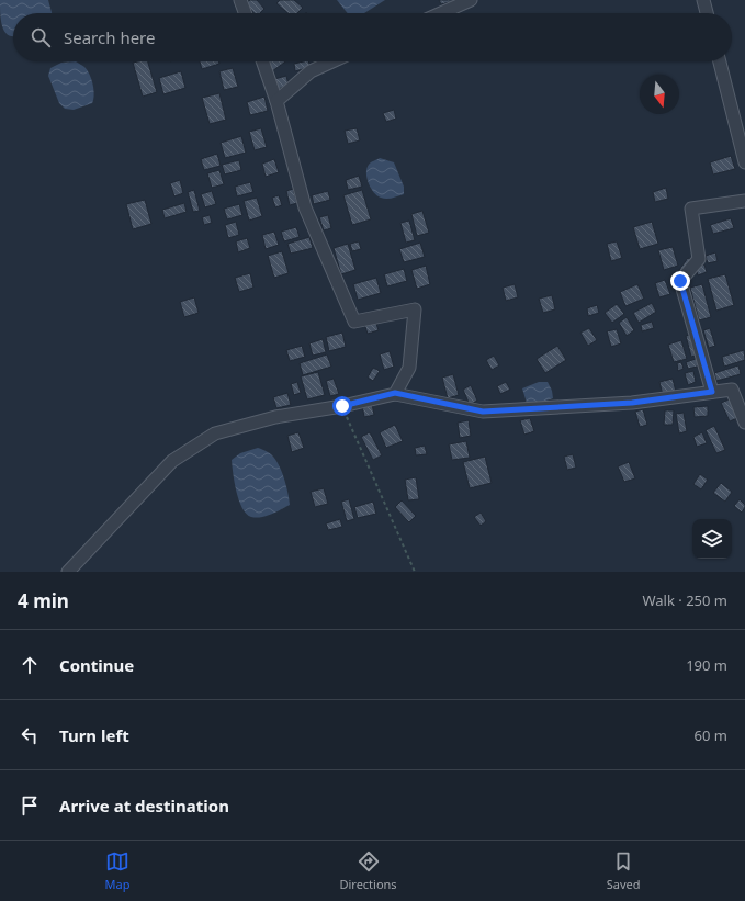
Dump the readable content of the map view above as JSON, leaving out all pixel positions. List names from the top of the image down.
{
  "north": "bottom",
  "page": {
    "search": "Search here",
    "heading": ["4 min", "Walk · 250 m"],
    "list": [
      ["Continue", "190 m"],
      ["Turn left", "60 m"],
      "Arrive at destination"
    ],
    "nav": ["Map", "Directions", "Saved"]
  }
}
